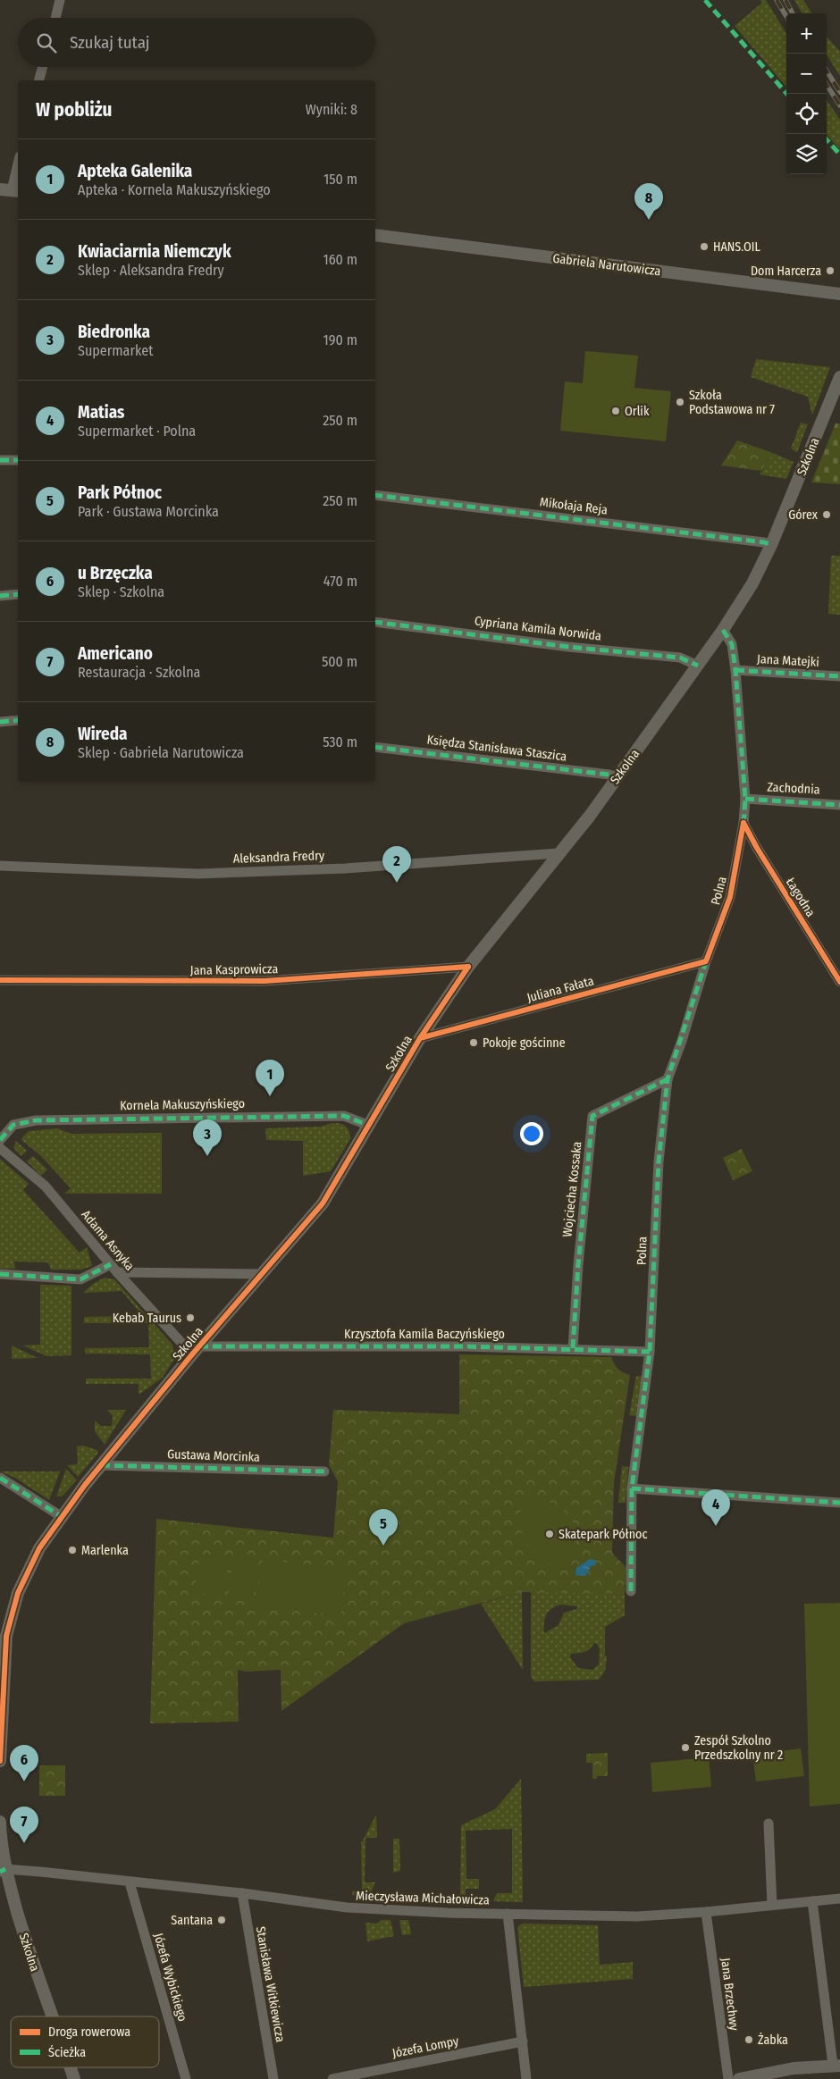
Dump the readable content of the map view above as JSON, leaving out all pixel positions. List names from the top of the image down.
{
  "streets": {
    "street": [
      "Gabriela Narutowicza",
      "Szkolna",
      "Mikołaja Reja",
      "Cypriana Kamila Norwida",
      "Jana Matejki",
      "Księdza Stanisława Staszica",
      "Zachodnia",
      "Aleksandra Fredry",
      "Polna",
      "Łagodna",
      "Jana Kasprowicza",
      "Juliana Fałata",
      "Kornela Makuszyńskiego",
      "Wojciecha Kossaka",
      "Adama Asnyka",
      "Krzysztofa Kamila Baczyńskiego",
      "Gustawa Morcinka",
      "Mieczysława Michałowicza",
      "Józefa Wybickiego",
      "Stanisława Witkiewicza",
      "Jana Brzechwy",
      "Józefa Lompy"
    ]
  },
  "crossings": [
    ["Szkolna", "Mikołaja Reja"],
    ["Szkolna", "Cypriana Kamila Norwida"],
    ["Szkolna", "Księdza Stanisława Staszica"],
    ["Szkolna", "Aleksandra Fredry"],
    ["Szkolna", "Polna"],
    ["Szkolna", "Jana Kasprowicza"],
    ["Szkolna", "Juliana Fałata"],
    ["Szkolna", "Kornela Makuszyńskiego"],
    ["Szkolna", "Adama Asnyka"],
    ["Szkolna", "Krzysztofa Kamila Baczyńskiego"],
    ["Szkolna", "Gustawa Morcinka"],
    ["Szkolna", "Mieczysława Michałowicza"],
    ["Jana Matejki", "Polna"],
    ["Zachodnia", "Polna"],
    ["Polna", "Łagodna"],
    ["Polna", "Juliana Fałata"],
    ["Polna", "Wojciecha Kossaka"],
    ["Polna", "Krzysztofa Kamila Baczyńskiego"],
    ["Wojciecha Kossaka", "Krzysztofa Kamila Baczyńskiego"],
    ["Adama Asnyka", "Krzysztofa Kamila Baczyńskiego"],
    ["Mieczysława Michałowicza", "Józefa Wybickiego"],
    ["Mieczysława Michałowicza", "Stanisława Witkiewicza"],
    ["Mieczysława Michałowicza", "Jana Brzechwy"]
  ],
  "places": [
    "HANS.OIL",
    "Dom Harcerza",
    "Szkoła Podstawowa nr 7",
    "Orlik",
    "Górex",
    "Pokoje gościnne",
    "Kebab Taurus",
    "Skatepark Północ",
    "Marlenka",
    "Zespół Szkolno Przedszkolny nr 2",
    "Santana",
    "Żabka"
  ],
  "legend": ["Droga rowerowa", "Ścieżka"],
  "page": {
    "map_buttons": ["+", "−"],
    "search": "Szukaj tutaj",
    "heading": ["W pobliżu", "Wyniki: 8"],
    "list": [
      {
        "mark": "1",
        "name": "Apteka Galenika",
        "note": "Apteka · Kornela Makuszyńskiego",
        "value": "150 m"
      },
      {
        "mark": "2",
        "name": "Kwiaciarnia Niemczyk",
        "note": "Sklep · Aleksandra Fredry",
        "value": "160 m"
      },
      {
        "mark": "3",
        "name": "Biedronka",
        "note": "Supermarket",
        "value": "190 m"
      },
      {
        "mark": "4",
        "name": "Matias",
        "note": "Supermarket · Polna",
        "value": "250 m"
      },
      {
        "mark": "5",
        "name": "Park Północ",
        "note": "Park · Gustawa Morcinka",
        "value": "250 m"
      },
      {
        "mark": "6",
        "name": "u Brzęczka",
        "note": "Sklep · Szkolna",
        "value": "470 m"
      },
      {
        "mark": "7",
        "name": "Americano",
        "note": "Restauracja · Szkolna",
        "value": "500 m"
      },
      {
        "mark": "8",
        "name": "Wireda",
        "note": "Sklep · Gabriela Narutowicza",
        "value": "530 m"
      }
    ],
    "pins": [
      "8",
      "2",
      "1",
      "3",
      "4",
      "5",
      "6",
      "7"
    ]
  }
}
